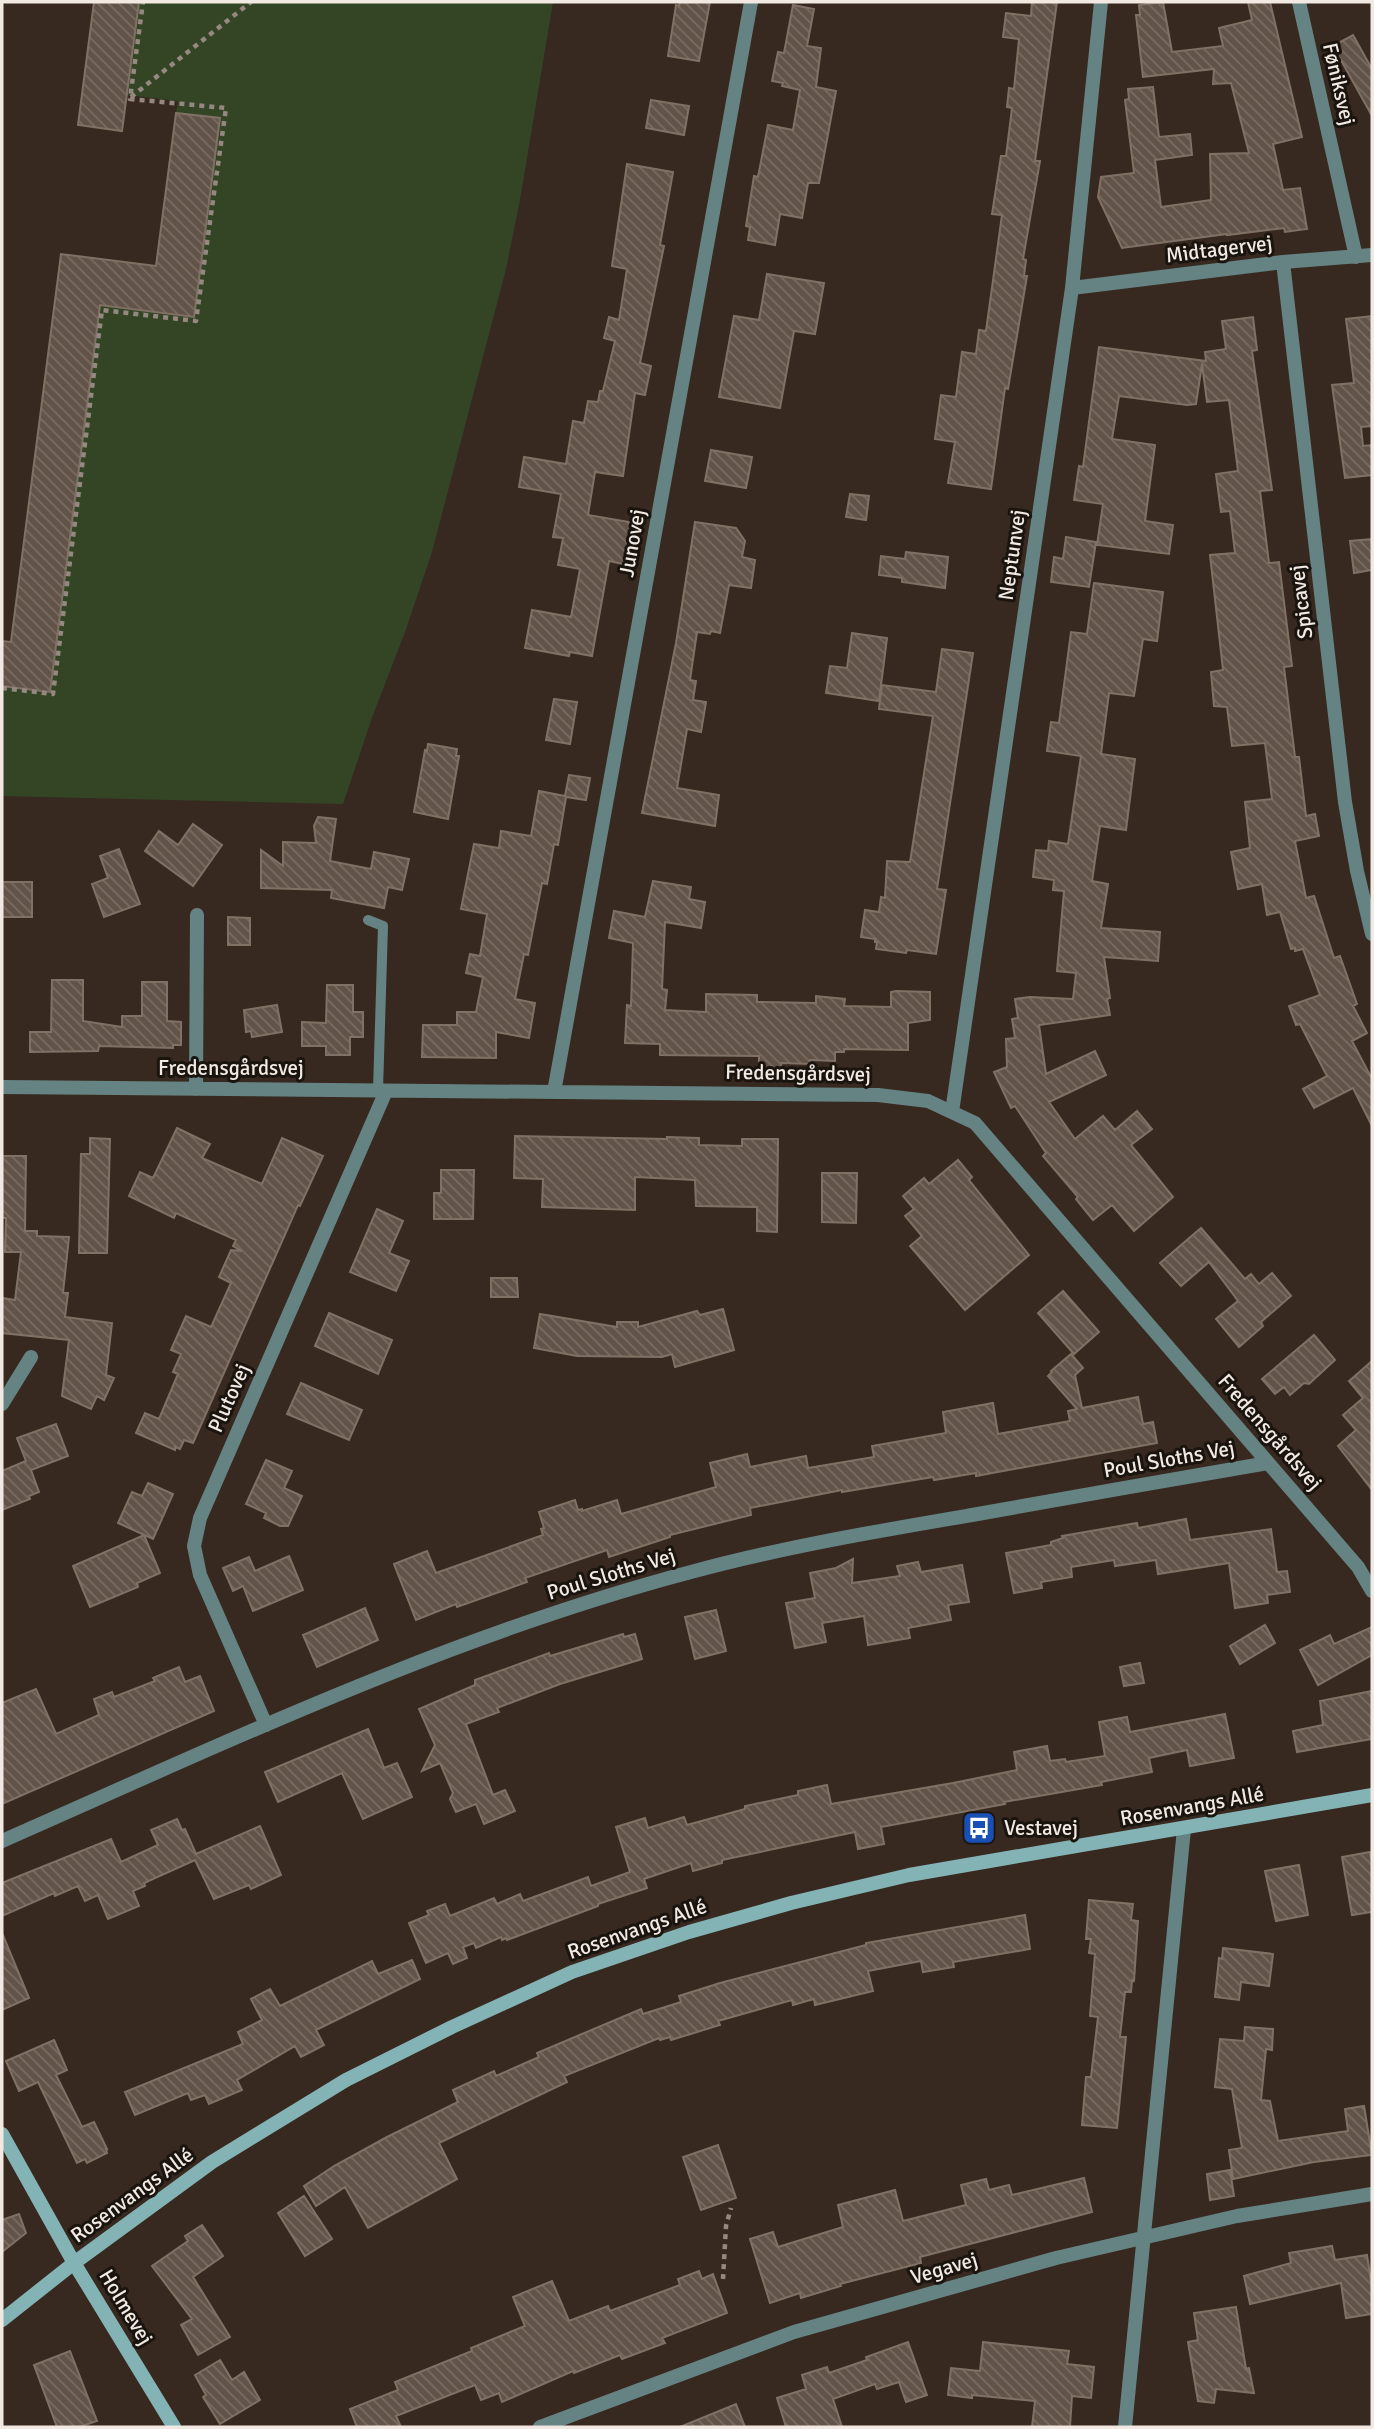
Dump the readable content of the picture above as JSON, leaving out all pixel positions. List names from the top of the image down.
{
  "streets": {
    "street": [
      "Føniksvej",
      "Midtagervej",
      "Junovej",
      "Neptunvej",
      "Spicavej",
      "Fredensgårdsvej",
      "Plutovej",
      "Poul Sloths Vej",
      "Rosenvangs Allé",
      "Vegavej",
      "Holmevej"
    ]
  },
  "crossings": [
    ["Føniksvej", "Midtagervej"],
    ["Midtagervej", "Neptunvej"],
    ["Midtagervej", "Spicavej"],
    ["Junovej", "Fredensgårdsvej"],
    ["Neptunvej", "Fredensgårdsvej"],
    ["Fredensgårdsvej", "Plutovej"],
    ["Fredensgårdsvej", "Poul Sloths Vej"],
    ["Plutovej", "Poul Sloths Vej"],
    ["Rosenvangs Allé", "Holmevej"]
  ],
  "places": {
    "bus stop": ["Vestavej"]
  }
}
